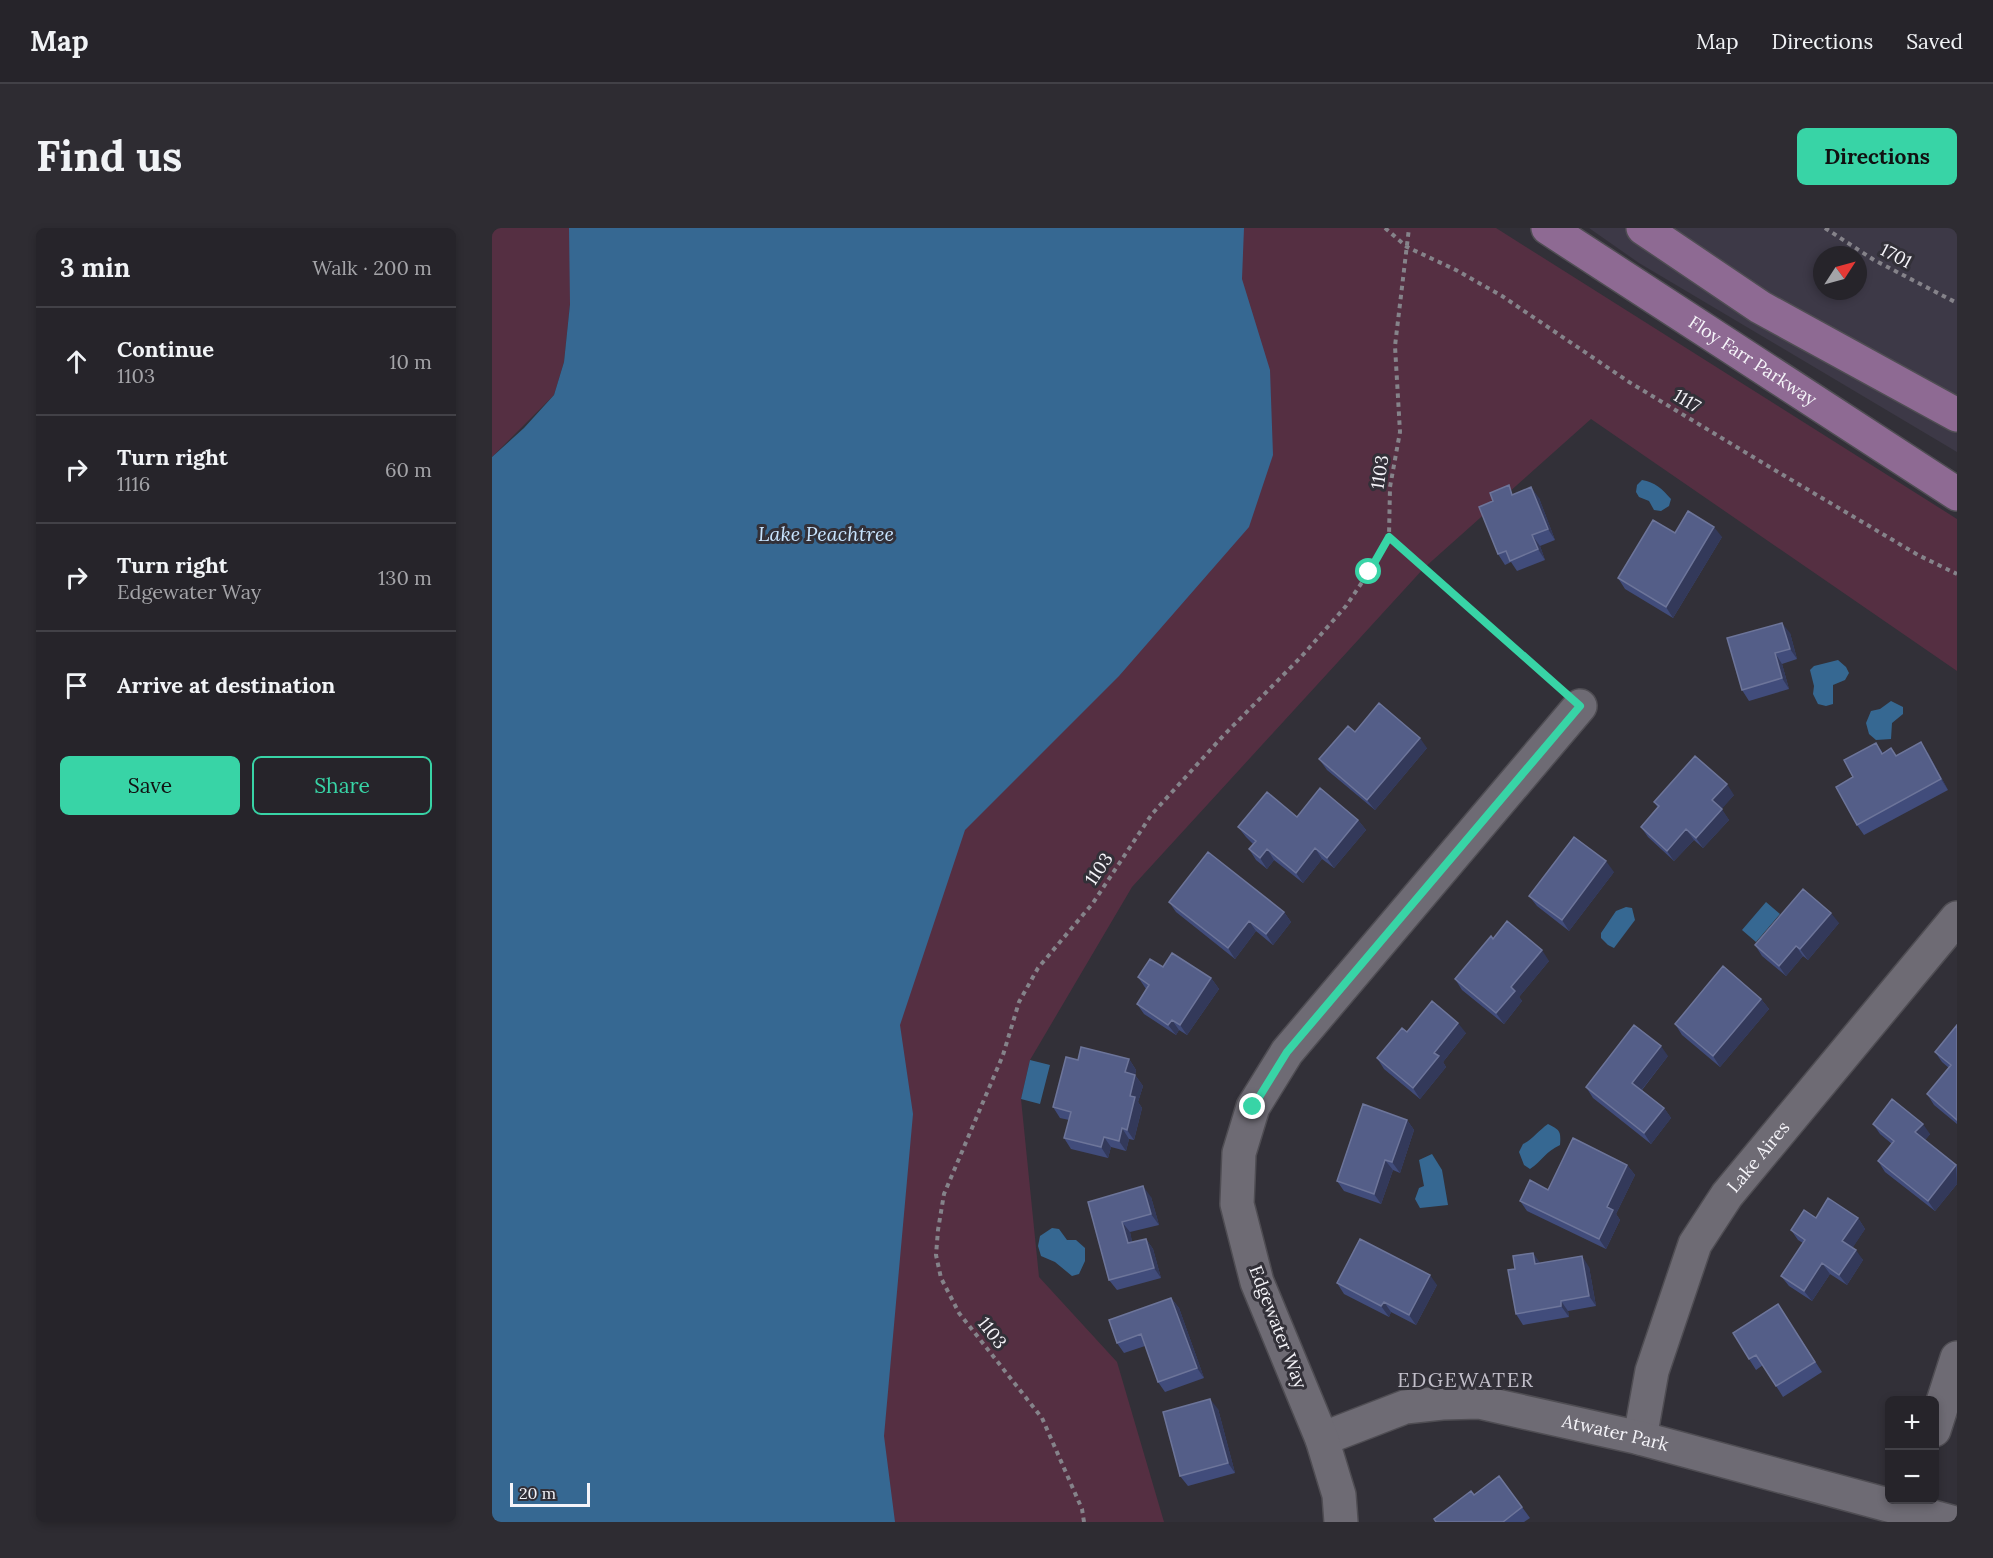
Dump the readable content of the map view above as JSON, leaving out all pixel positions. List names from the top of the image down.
{
  "streets": {
    "main road": ["Floy Farr Parkway"],
    "street": ["Lake Aires", "Edgewater Way", "Atwater Park"],
    "path": ["1701", "1117", "1103"]
  },
  "crossings": [
    ["1117", "1103"],
    ["Lake Aires", "Atwater Park"],
    ["Edgewater Way", "Atwater Park"]
  ],
  "districts": ["EDGEWATER"],
  "water": ["Lake Peachtree"],
  "scale_bar": "20 m",
  "north": "top right",
  "page": {
    "header": "Map",
    "nav": ["Map", "Directions", "Saved"],
    "buttons": [
      "Directions",
      ["Save", "Share"]
    ],
    "title": "Find us",
    "heading": ["3 min", "Walk · 200 m"],
    "list": [
      ["Continue", "1103", "10 m"],
      ["Turn right", "1116", "60 m"],
      ["Turn right", "Edgewater Way", "130 m"],
      "Arrive at destination"
    ],
    "map_buttons": ["+", "−"],
    "scale": "20 m"
  }
}
